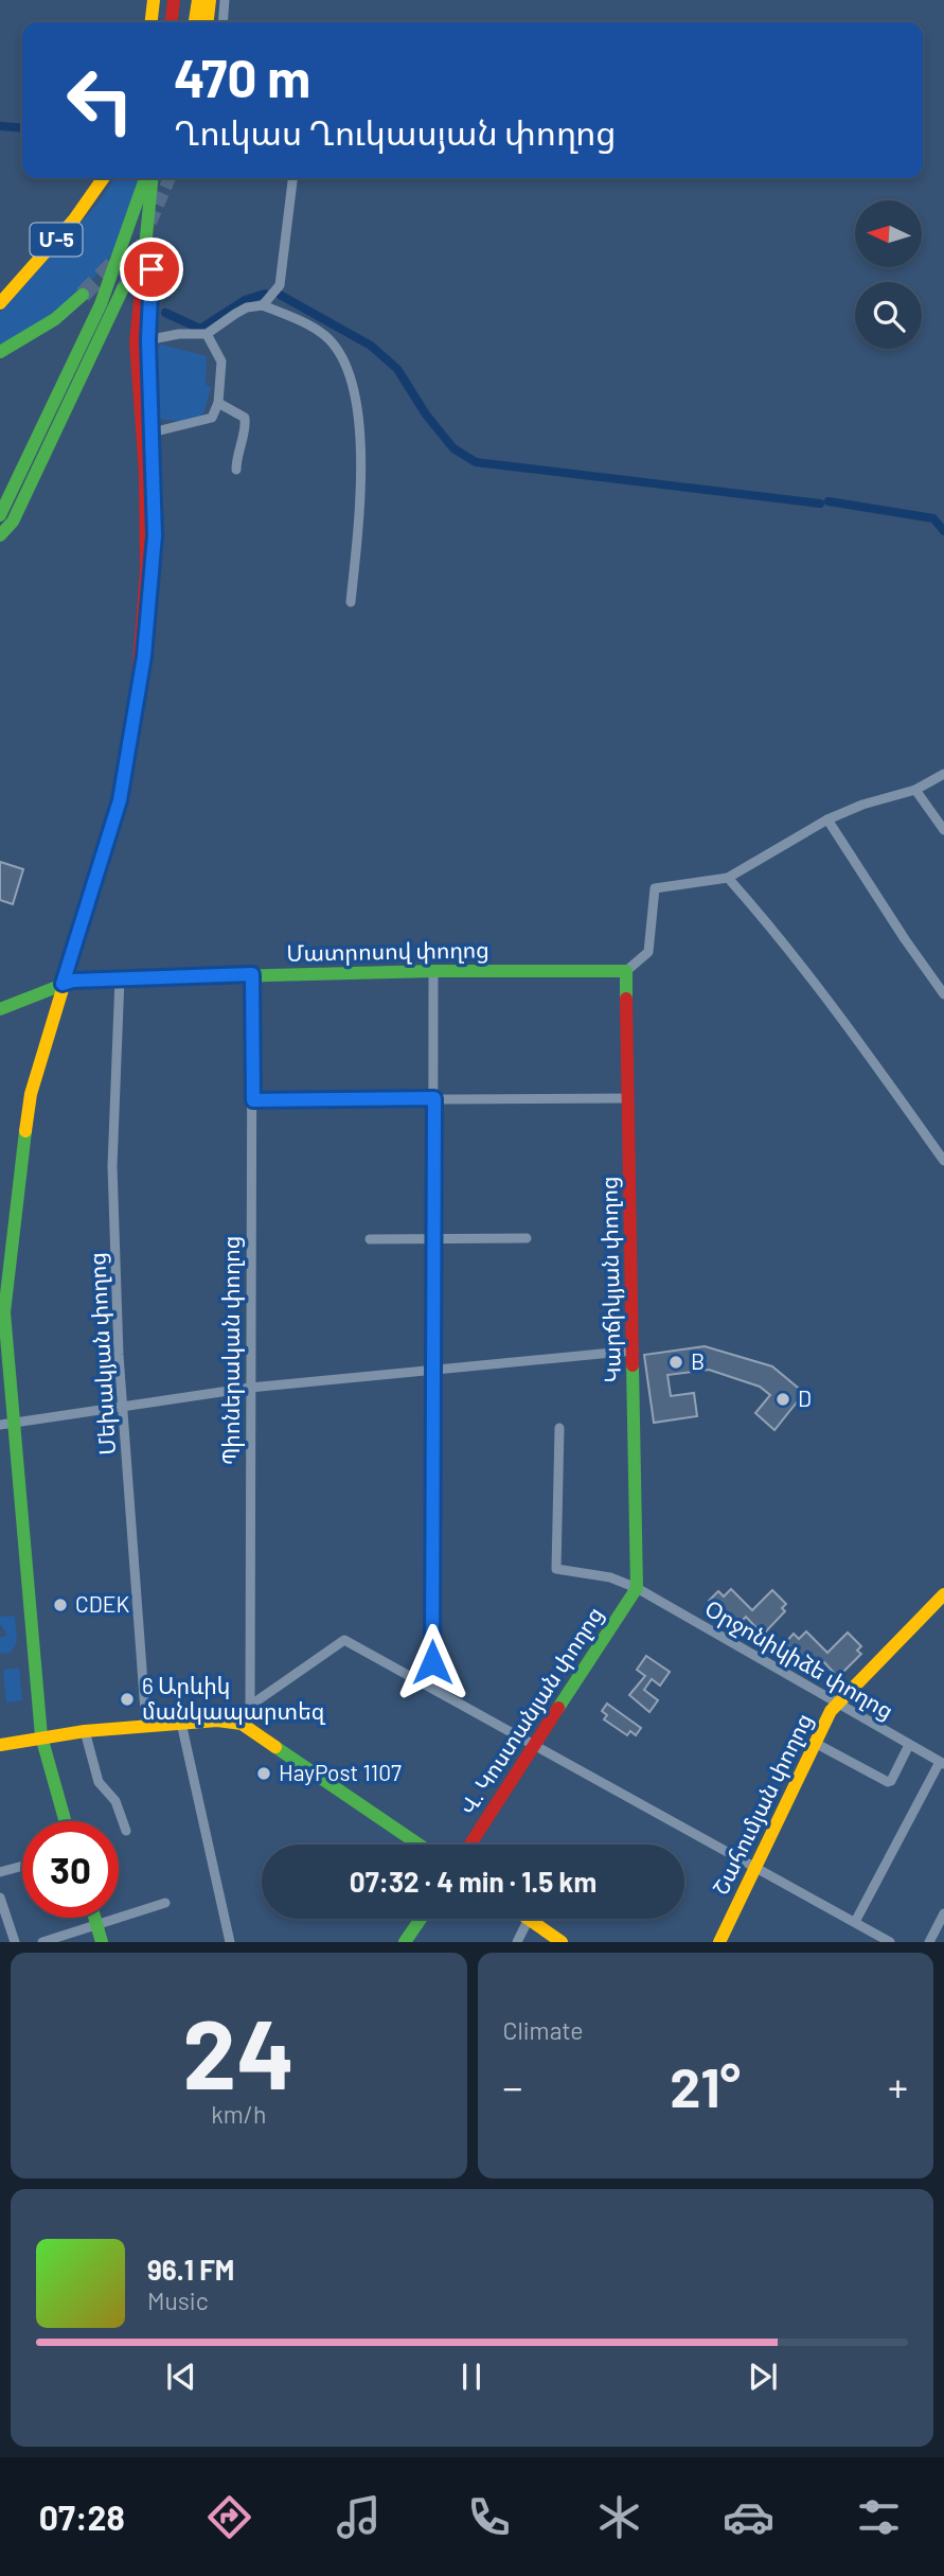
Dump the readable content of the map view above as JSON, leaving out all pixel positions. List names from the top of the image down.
{
  "streets": {
    "main road": [
      "Մ-5",
      "Մատրոսով փողոց",
      "Կարճիկյան փողոց",
      "Վ. Կոստանյան փողոց",
      "Շահումյան փողոց"
    ],
    "street": ["Պիոներական փողոց", "Մեխակյան փողոց", "Օրջոնիկիձե փողոց"]
  },
  "crossings": [
    ["Մատրոսով փողոց", "Կարճիկյան փողոց"],
    ["Մատրոսով փողոց", "Պիոներական փողոց"],
    ["Մատրոսով փողոց", "Մեխակյան փողոց"],
    ["Կարճիկյան փողոց", "Օրջոնիկիձե փողոց"],
    ["Կարճիկյան փողոց", "Վ. Կոստանյան փողոց"],
    ["Օրջոնիկիձե փողոց", "Վ. Կոստանյան փողոց"],
    ["Օրջոնիկիձե փողոց", "Շահումյան փողոց"]
  ],
  "places": [
    "B",
    "D",
    "CDEK",
    "6 Արևիկ մանկապարտեզ",
    "HayPost 1107"
  ],
  "north": "left",
  "page": {
    "turn": ["470 m", "Ղուկաս Ղուկասյան փողոց"],
    "limit": "30",
    "trip": "07:32 · 4 min · 1.5 km",
    "tile": [
      ["24", "km/h"],
      "Climate"
    ],
    "heat": ["−", "21°", "+"],
    "song": ["96.1 FM", "Music"],
    "tabs": "07:28"
  }
}
